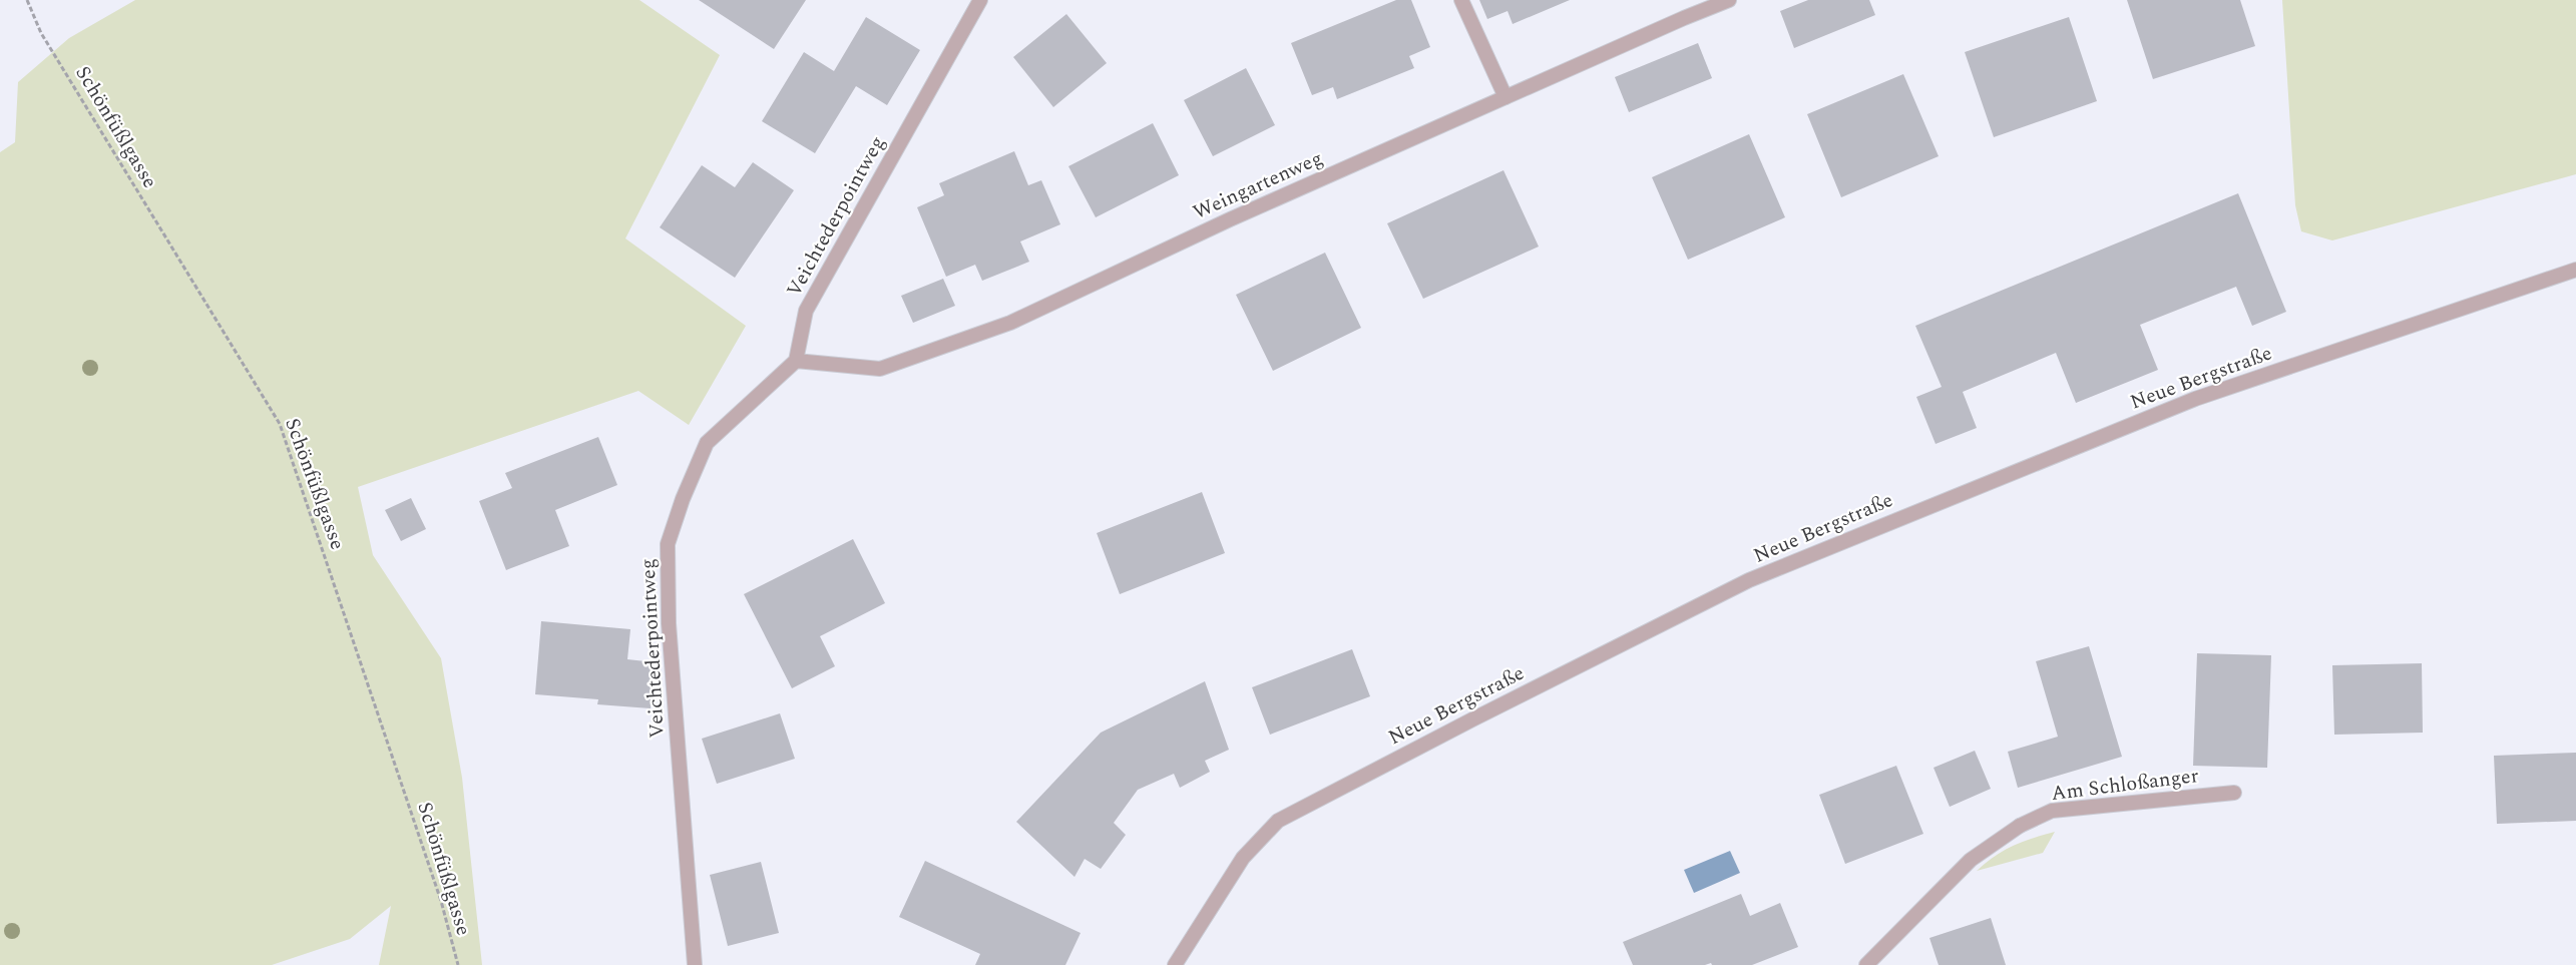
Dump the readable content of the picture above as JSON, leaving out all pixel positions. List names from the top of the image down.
{
  "streets": {
    "street": [
      "Weingartenweg",
      "Veichtederpointweg",
      "Neue Bergstraße",
      "Am Schloßanger"
    ],
    "path": ["Schönfüßlgasse"]
  },
  "crossings": [
    ["Weingartenweg", "Veichtederpointweg"]
  ]
}
